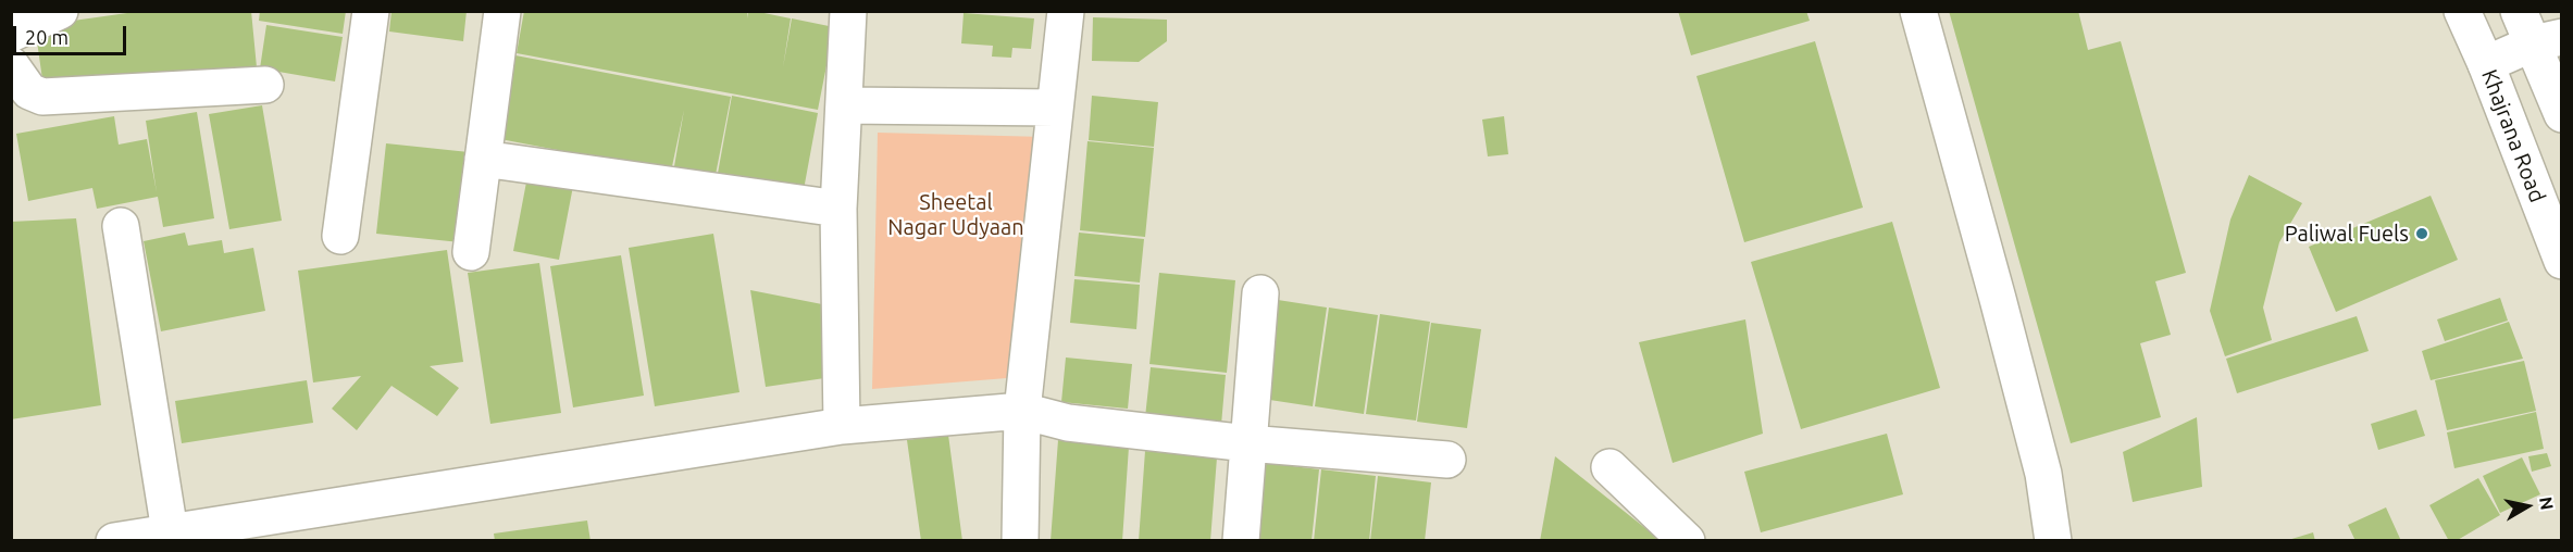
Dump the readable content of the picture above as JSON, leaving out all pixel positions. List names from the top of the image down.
{
  "streets": {
    "street": ["Khajrana Road"]
  },
  "parks": ["Sheetal Nagar Udyaan"],
  "places": ["Paliwal Fuels"],
  "scale_bar": "20 m",
  "north": "right"
}
